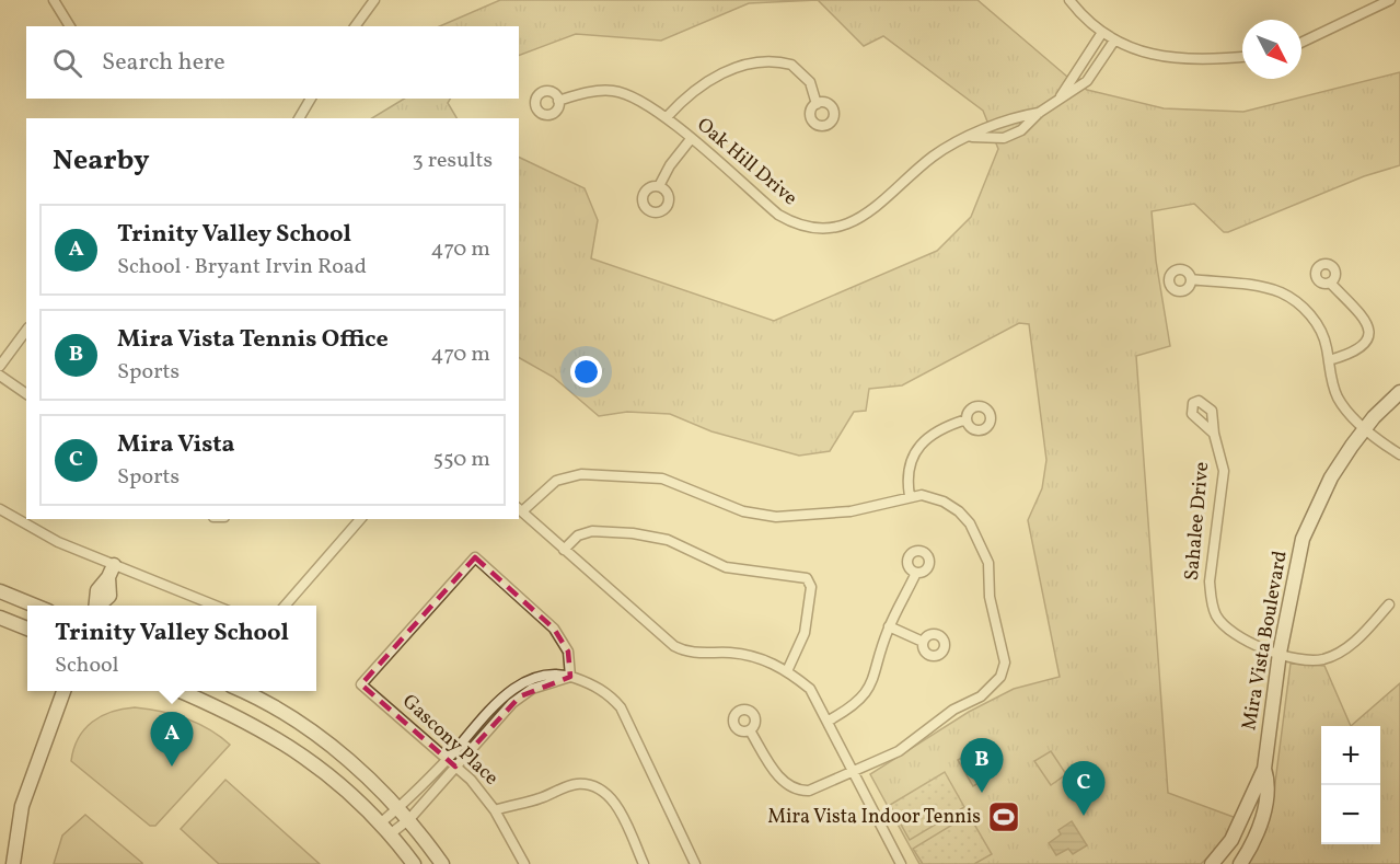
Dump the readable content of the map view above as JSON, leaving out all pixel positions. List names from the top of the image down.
{
  "streets": {
    "street": [
      "Oak Hill Drive",
      "Sahalee Drive",
      "Mira Vista Boulevard",
      "Gascony Place"
    ]
  },
  "crossings": [
    ["Sahalee Drive", "Mira Vista Boulevard"]
  ],
  "places": {
    "sports": ["Mira Vista Indoor Tennis"]
  },
  "north": "bottom right",
  "page": {
    "search": "Search here",
    "heading": ["Nearby", "3 results"],
    "list": [
      {
        "mark": "A",
        "name": "Trinity Valley School",
        "note": "School · Bryant Irvin Road",
        "value": "470 m"
      },
      {
        "mark": "B",
        "name": "Mira Vista Tennis Office",
        "note": "Sports",
        "value": "470 m"
      },
      {
        "mark": "C",
        "name": "Mira Vista",
        "note": "Sports",
        "value": "550 m"
      }
    ],
    "popup": ["Trinity Valley School", "School"],
    "pins": ["A", "B", "C"],
    "map_buttons": ["+", "−"]
  }
}
